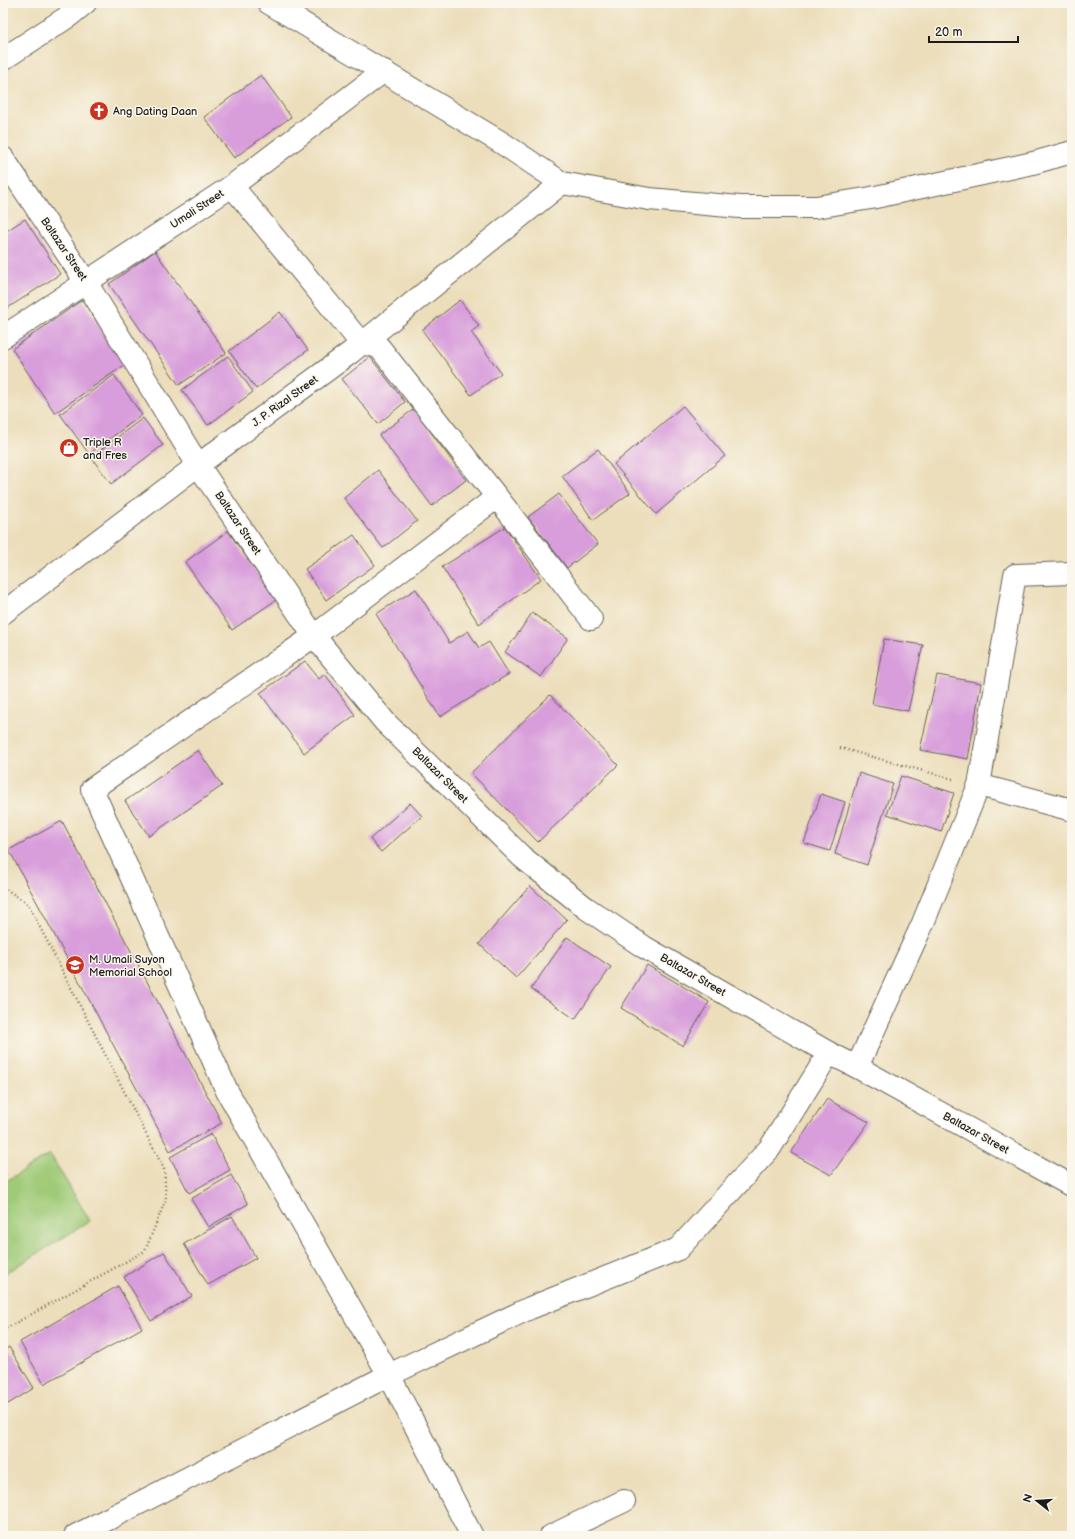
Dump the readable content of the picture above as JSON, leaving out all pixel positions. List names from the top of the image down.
{
  "streets": {
    "street": ["Umali Street", "Baltazar Street", "J. P. Rizal Street"]
  },
  "crossings": [
    ["Umali Street", "Baltazar Street"],
    ["Baltazar Street", "J. P. Rizal Street"]
  ],
  "places": {
    "church": ["Ang Dating Daan"],
    "shop": ["Triple R and Fres"],
    "school or university": ["M. Umali Suyon Memorial School"]
  },
  "scale_bar": "20 m",
  "north": "left"
}
